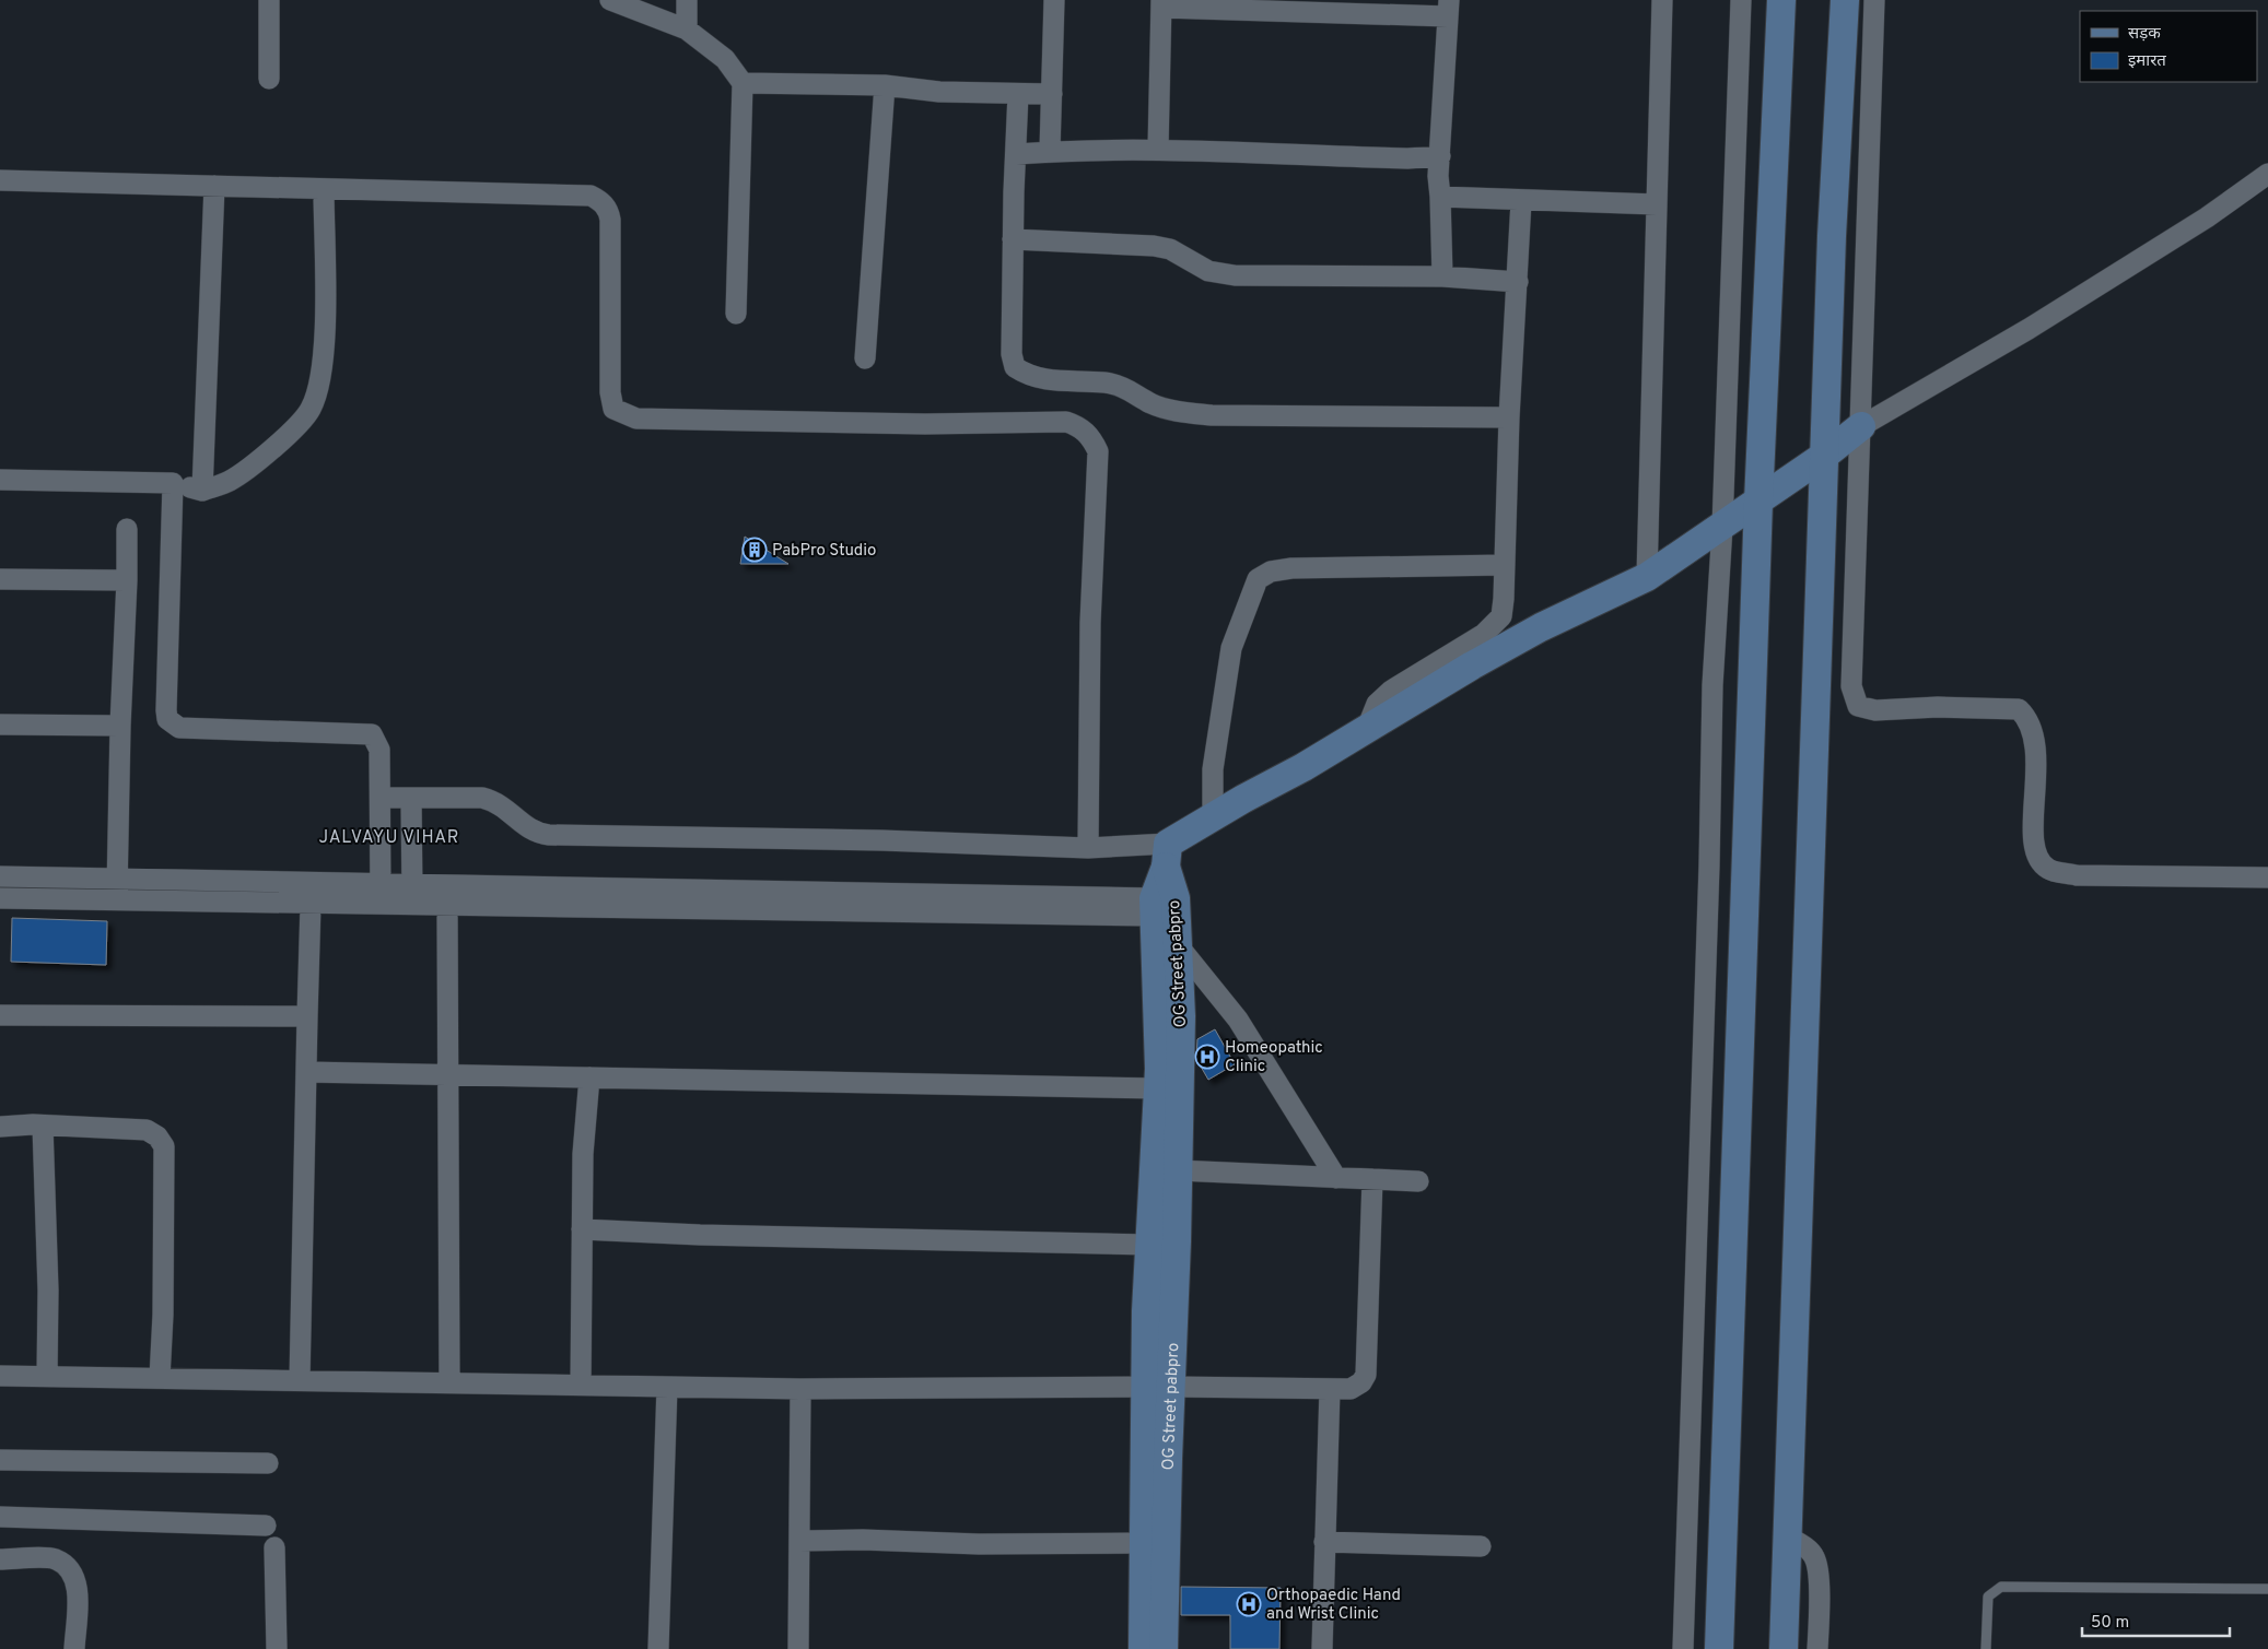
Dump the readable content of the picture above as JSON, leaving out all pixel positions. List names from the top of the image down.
{
  "streets": {
    "main road": ["OG Street pabpro"]
  },
  "districts": ["JALVAYU VIHAR"],
  "places": {
    "building": ["PabPro Studio"],
    "hospital": ["Homeopathic Clinic", "Orthopaedic Hand and Wrist Clinic"]
  },
  "legend": ["सड़क", "इमारत"],
  "scale_bar": "50 m"
}
